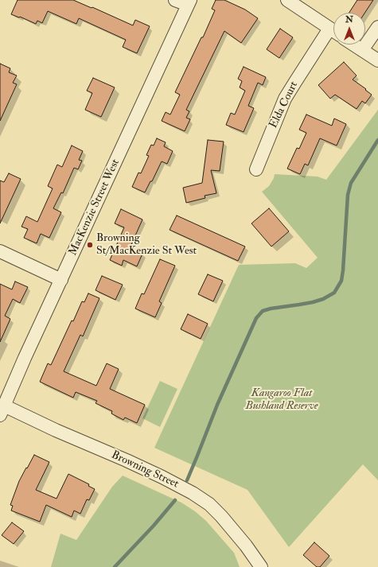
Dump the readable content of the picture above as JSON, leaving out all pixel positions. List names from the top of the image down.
{
  "streets": {
    "street": ["Elda Court", "MacKenzie Street West", "Browning Street"]
  },
  "crossings": [
    ["MacKenzie Street West", "Browning Street"]
  ],
  "parks": ["Kangaroo Flat Bushland Reserve"],
  "places": ["Browning St/MacKenzie St West"],
  "north": "top"
}
